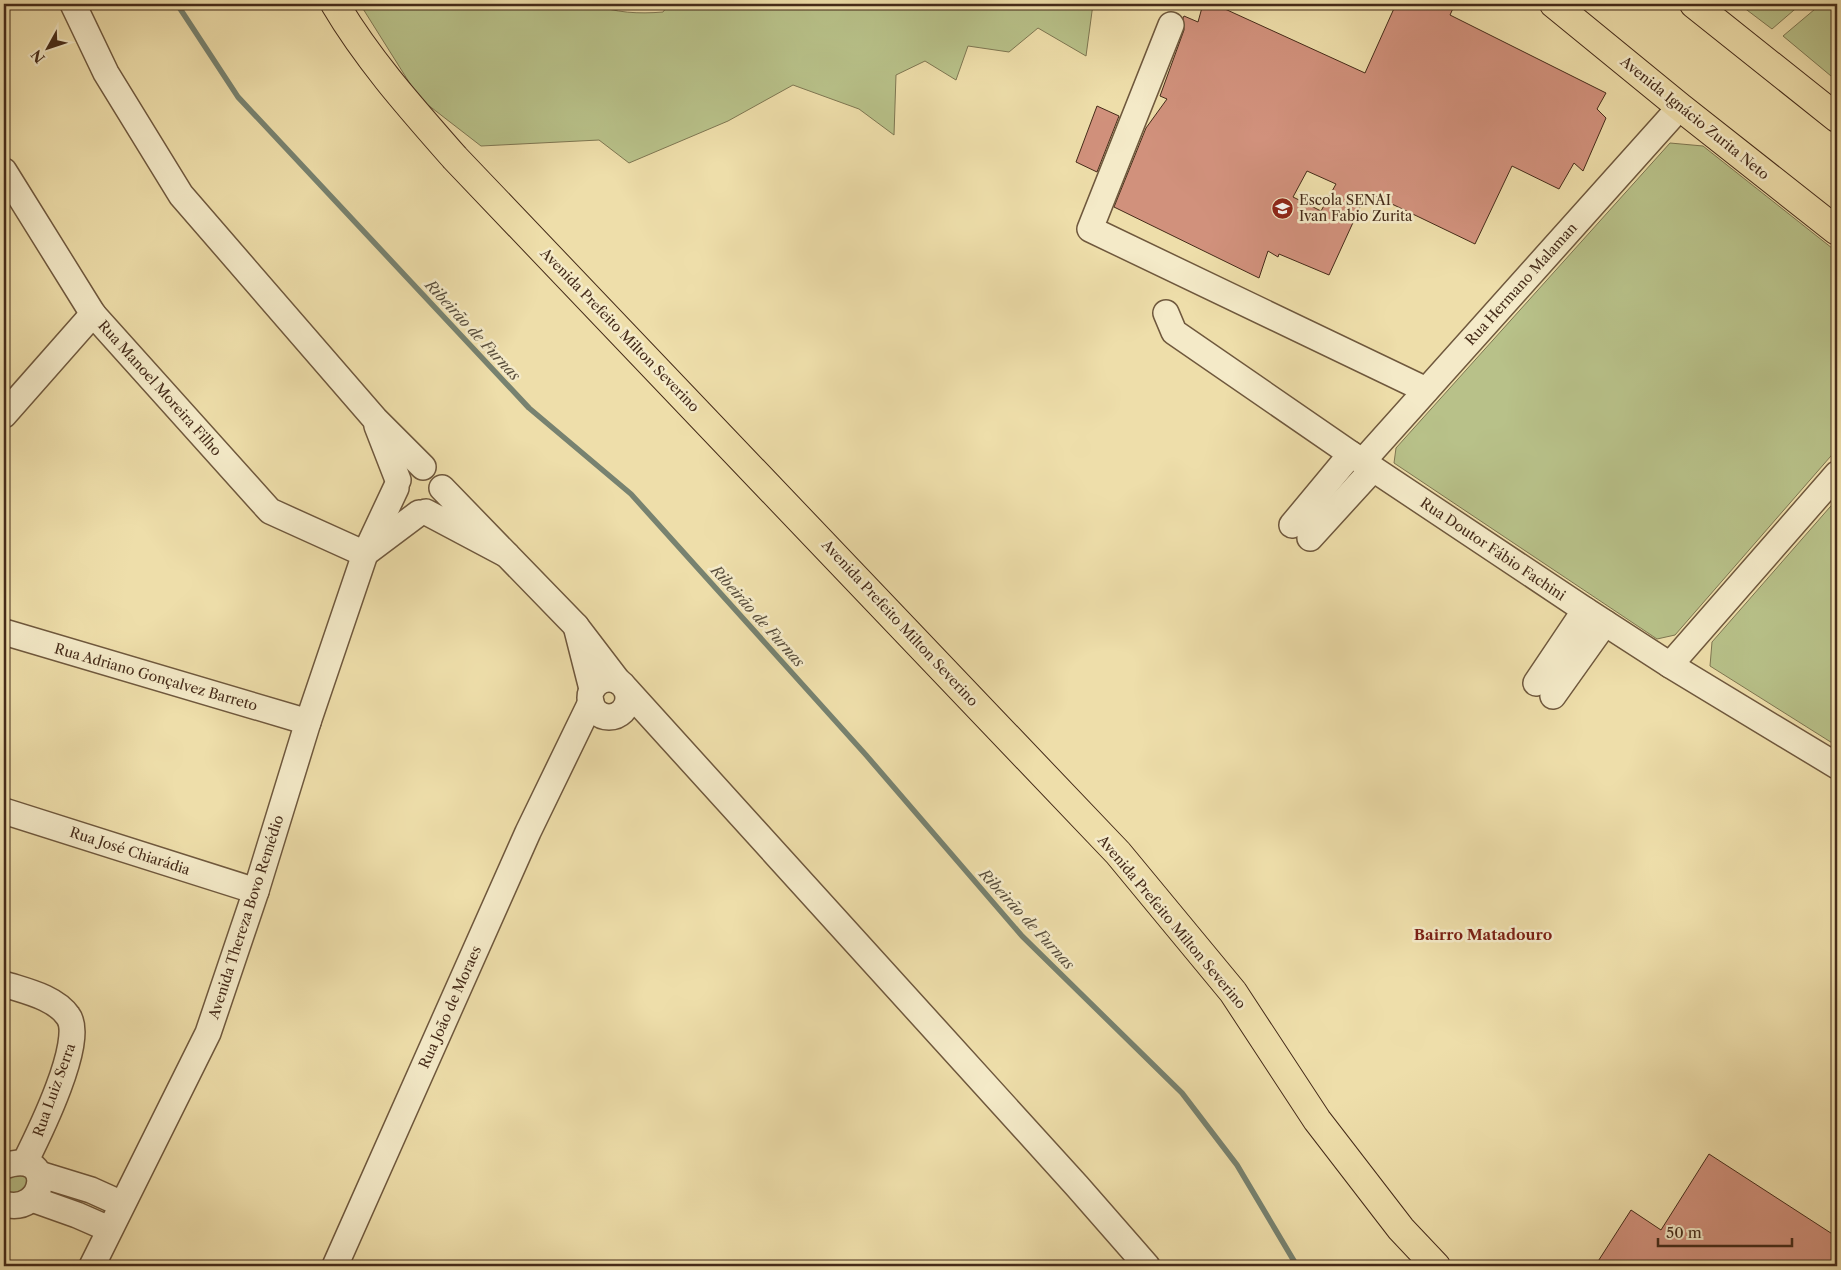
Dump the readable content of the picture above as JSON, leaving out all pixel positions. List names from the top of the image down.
{
  "streets": {
    "main road": ["Avenida Ignácio Zurita Neto", "Avenida Prefeito Milton Severino"],
    "street": [
      "Rua Hermano Malaman",
      "Rua Manoel Moreira Filho",
      "Rua Doutor Fábio Fachini",
      "Rua Adriano Gonçalvez Barreto",
      "Rua José Chiarádia",
      "Avenida Thereza Bovo Remédio",
      "Rua João de Moraes",
      "Rua Luiz Serra"
    ]
  },
  "crossings": [
    ["Avenida Ignácio Zurita Neto", "Rua Hermano Malaman"],
    ["Rua Hermano Malaman", "Rua Doutor Fábio Fachini"],
    ["Rua Manoel Moreira Filho", "Avenida Thereza Bovo Remédio"],
    ["Rua Adriano Gonçalvez Barreto", "Avenida Thereza Bovo Remédio"],
    ["Rua José Chiarádia", "Avenida Thereza Bovo Remédio"]
  ],
  "districts": ["Bairro Matadouro"],
  "water": ["Ribeirão de Furnas"],
  "places": {
    "school or university": ["Escola SENAI Ivan Fabio Zurita"]
  },
  "scale_bar": "50 m",
  "north": "bottom left"
}
